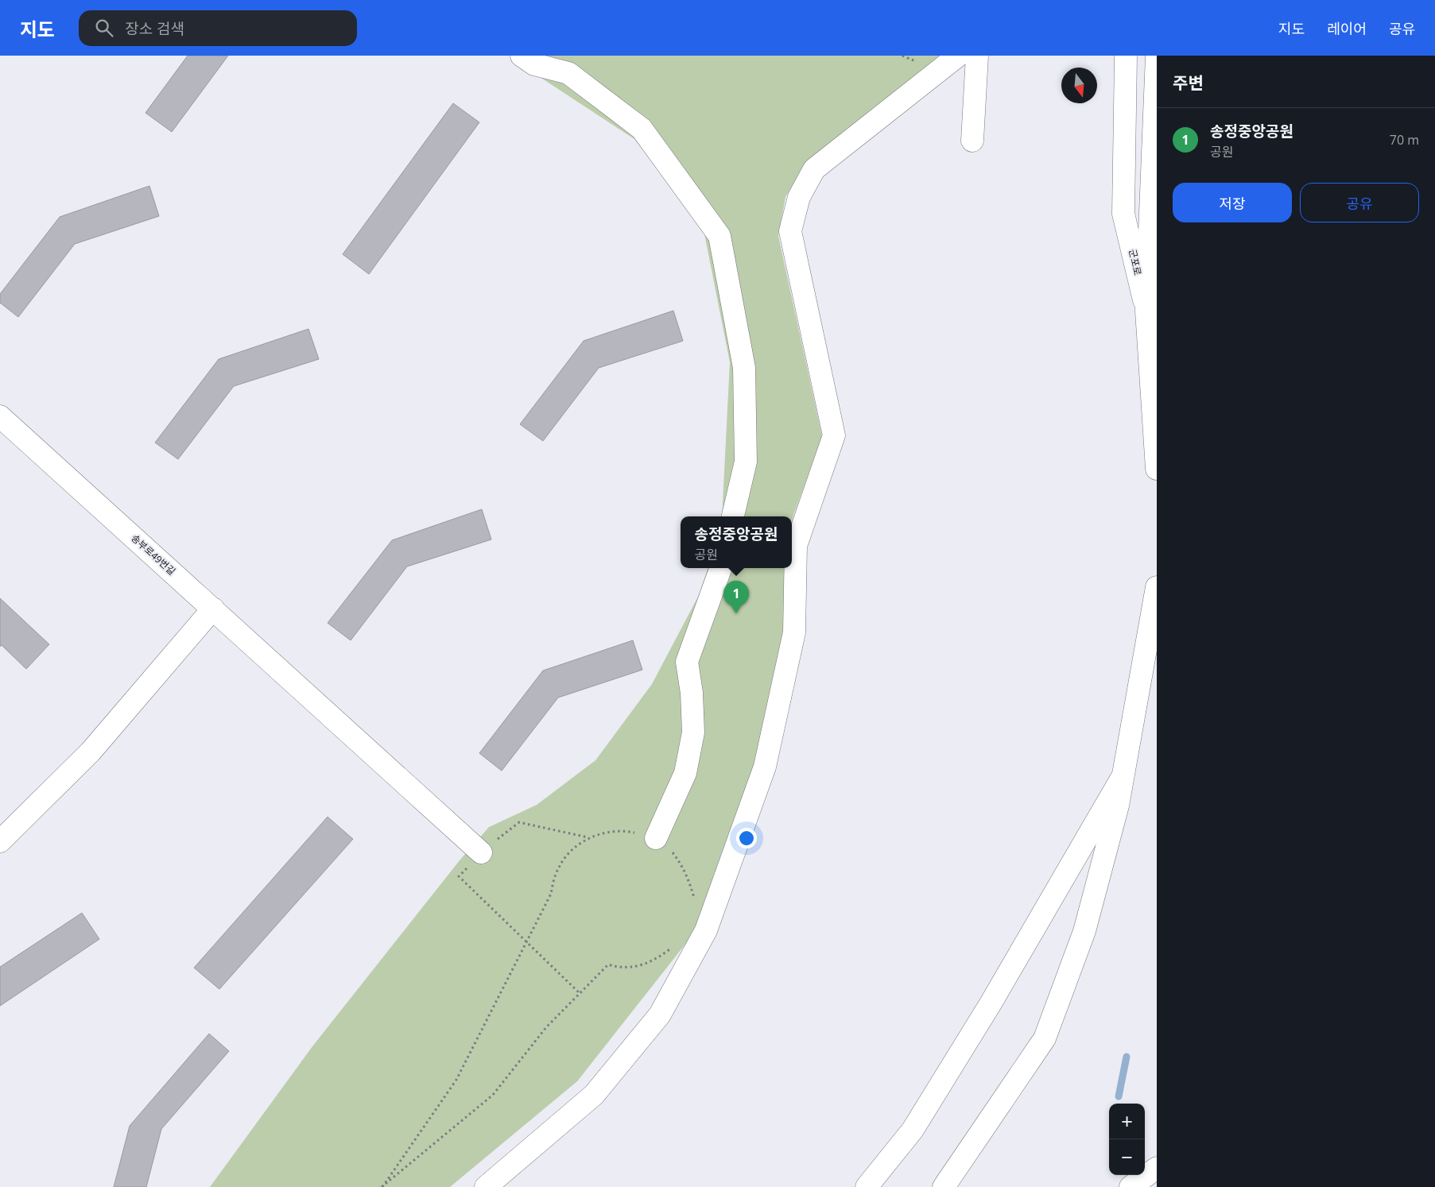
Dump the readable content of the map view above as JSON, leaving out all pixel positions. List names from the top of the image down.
{
  "streets": {
    "main road": ["군포로", "송부로49번길"]
  },
  "north": "bottom",
  "page": {
    "header": "지도",
    "search": "장소 검색",
    "nav": ["지도", "레이어", "공유"],
    "heading": "주변",
    "list": [
      {
        "mark": "1",
        "name": "송정중앙공원",
        "note": "공원",
        "value": "70 m"
      }
    ],
    "buttons": ["저장", "공유"],
    "popup": ["송정중앙공원", "공원"],
    "pins": "1",
    "map_buttons": ["+", "−"]
  }
}
